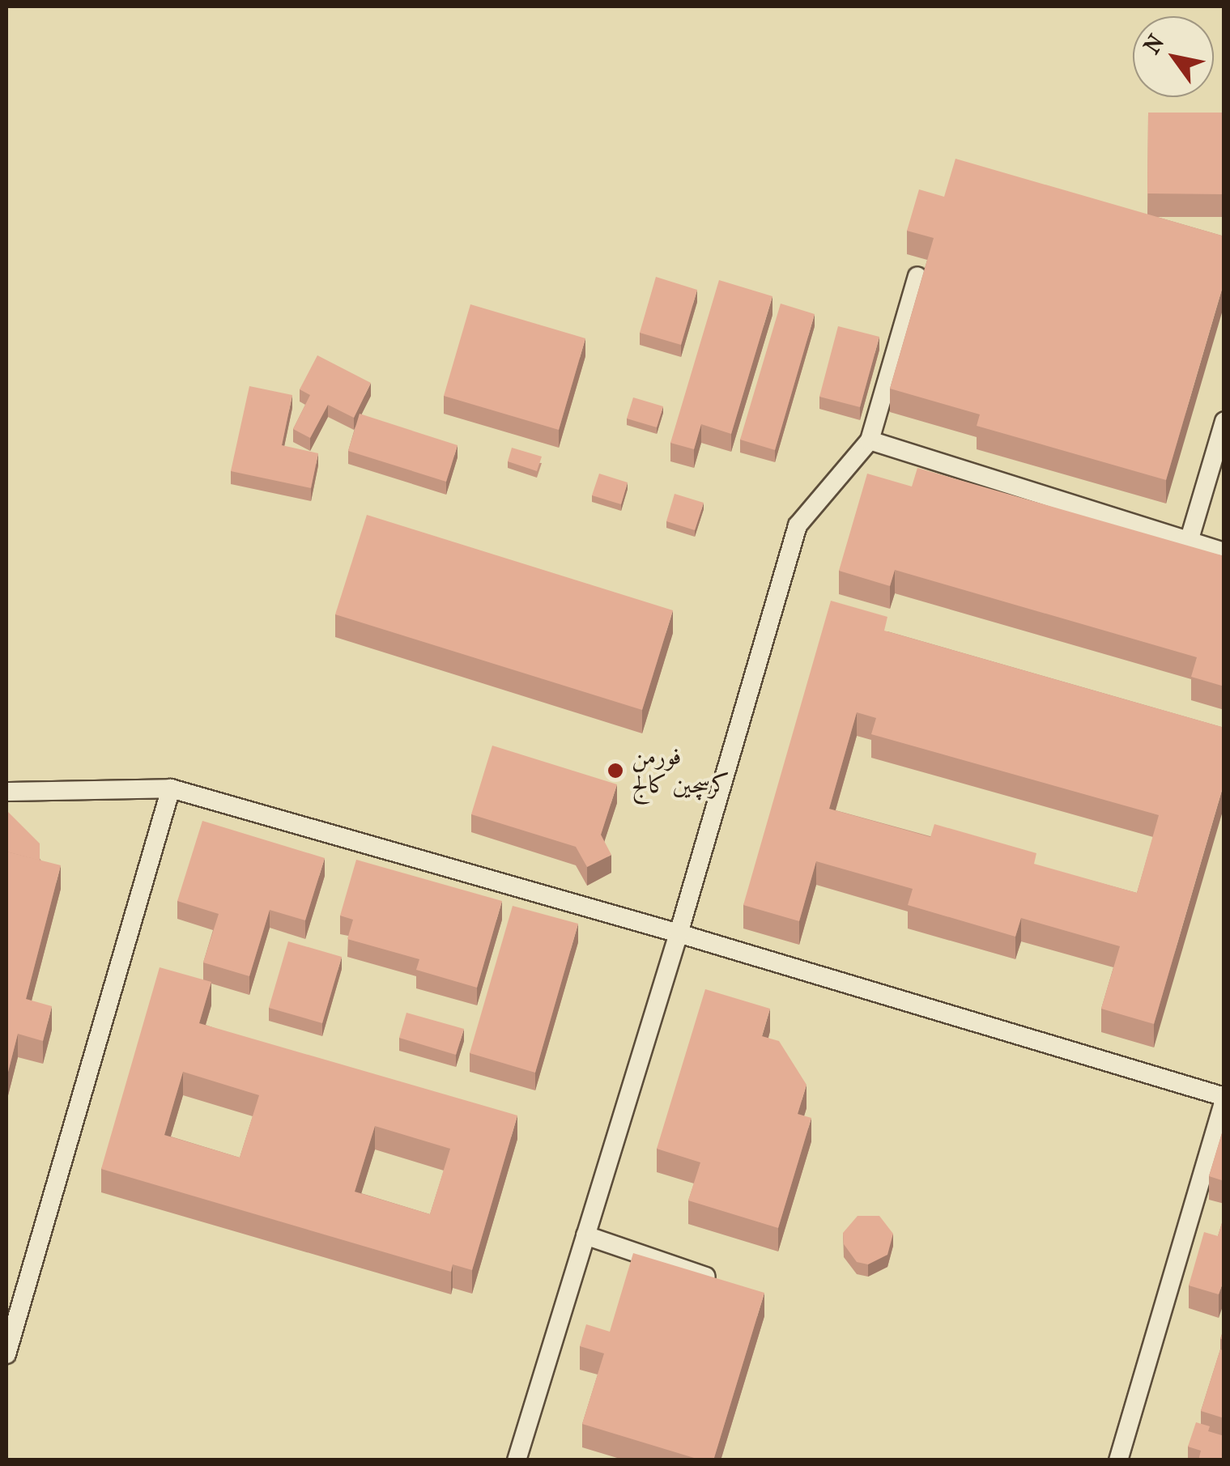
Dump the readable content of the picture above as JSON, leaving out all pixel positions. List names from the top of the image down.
{
  "places": ["فورمن کرسچین کالج"],
  "north": "top left"
}
